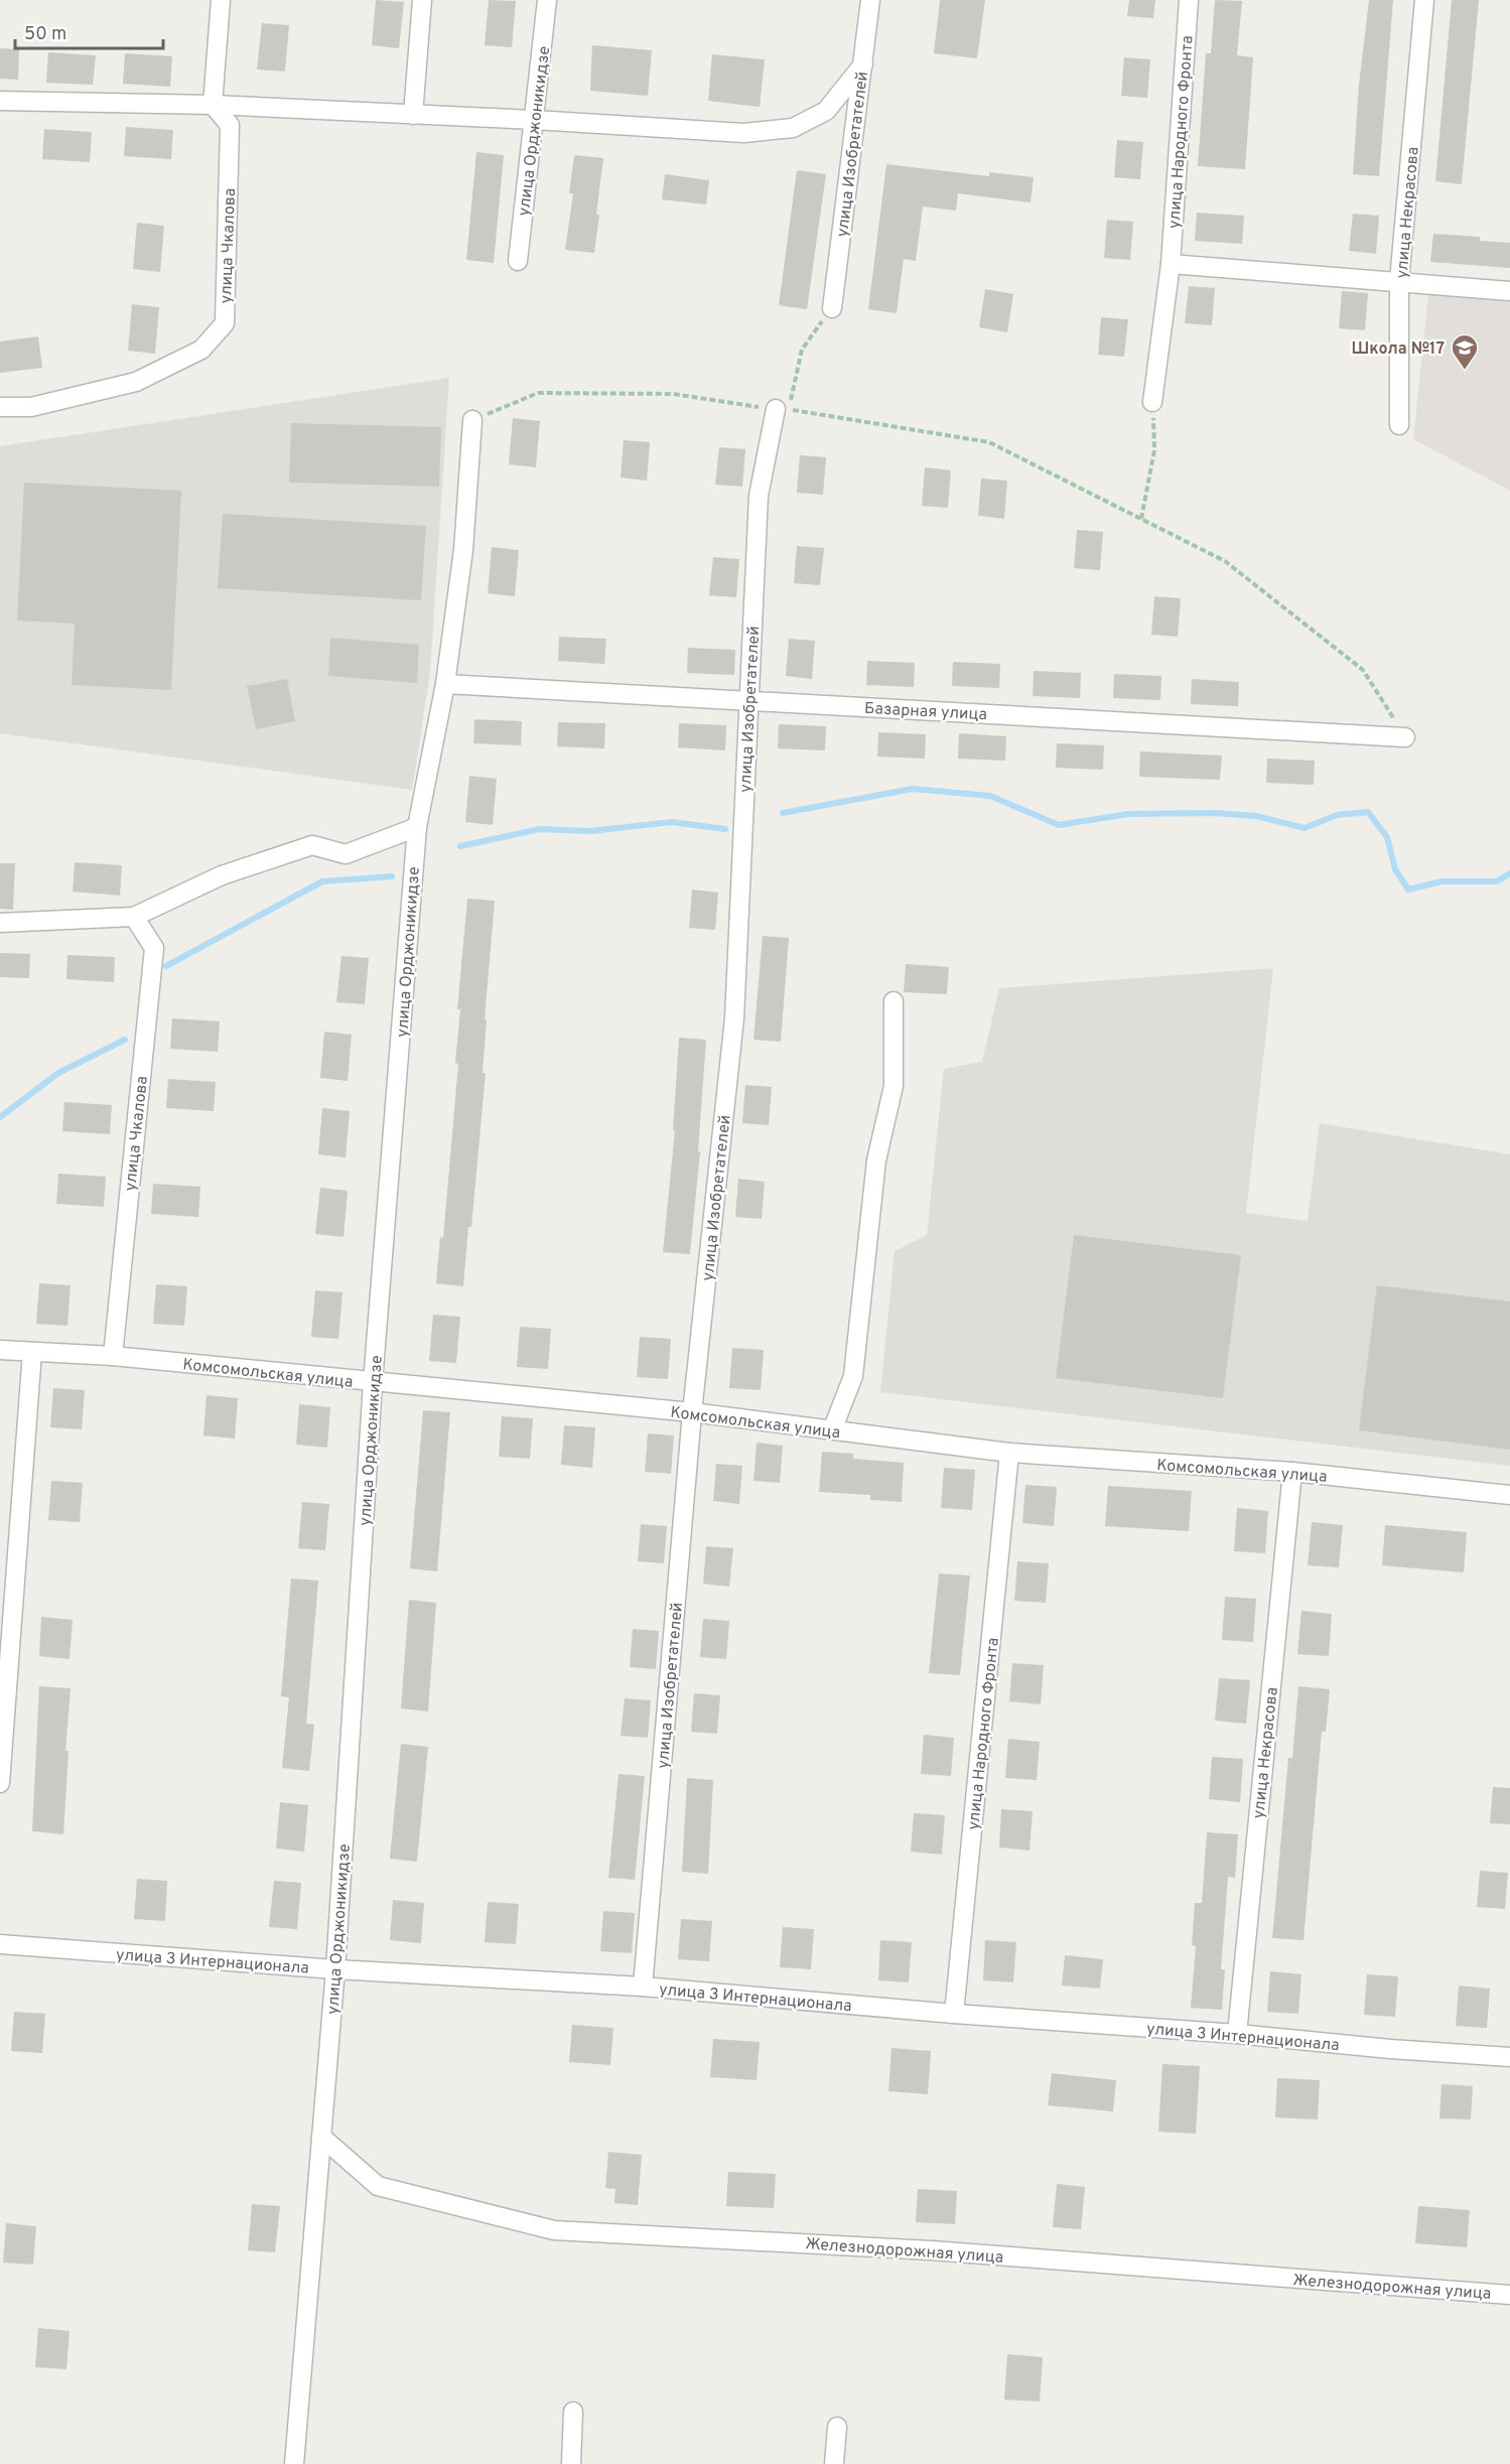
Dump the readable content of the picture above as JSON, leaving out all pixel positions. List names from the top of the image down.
{
  "streets": {
    "street": [
      "улица Орджоникидзе",
      "улица Народного Фронта",
      "улица Изобретателей",
      "улица Некрасова",
      "улица Чкалова",
      "Базарная улица",
      "Комсомольская улица",
      "улица 3 Интернационала",
      "Железнодорожная улица"
    ]
  },
  "crossings": [
    ["улица Орджоникидзе", "Базарная улица"],
    ["улица Орджоникидзе", "Комсомольская улица"],
    ["улица Орджоникидзе", "улица 3 Интернационала"],
    ["улица Орджоникидзе", "Железнодорожная улица"],
    ["улица Народного Фронта", "Комсомольская улица"],
    ["улица Народного Фронта", "улица 3 Интернационала"],
    ["улица Изобретателей", "Базарная улица"],
    ["улица Изобретателей", "Комсомольская улица"],
    ["улица Изобретателей", "улица 3 Интернационала"],
    ["улица Некрасова", "Комсомольская улица"],
    ["улица Некрасова", "улица 3 Интернационала"],
    ["улица Чкалова", "Комсомольская улица"]
  ],
  "places": {
    "school or university": ["Школа №17"]
  },
  "scale_bar": "50 m"
}
